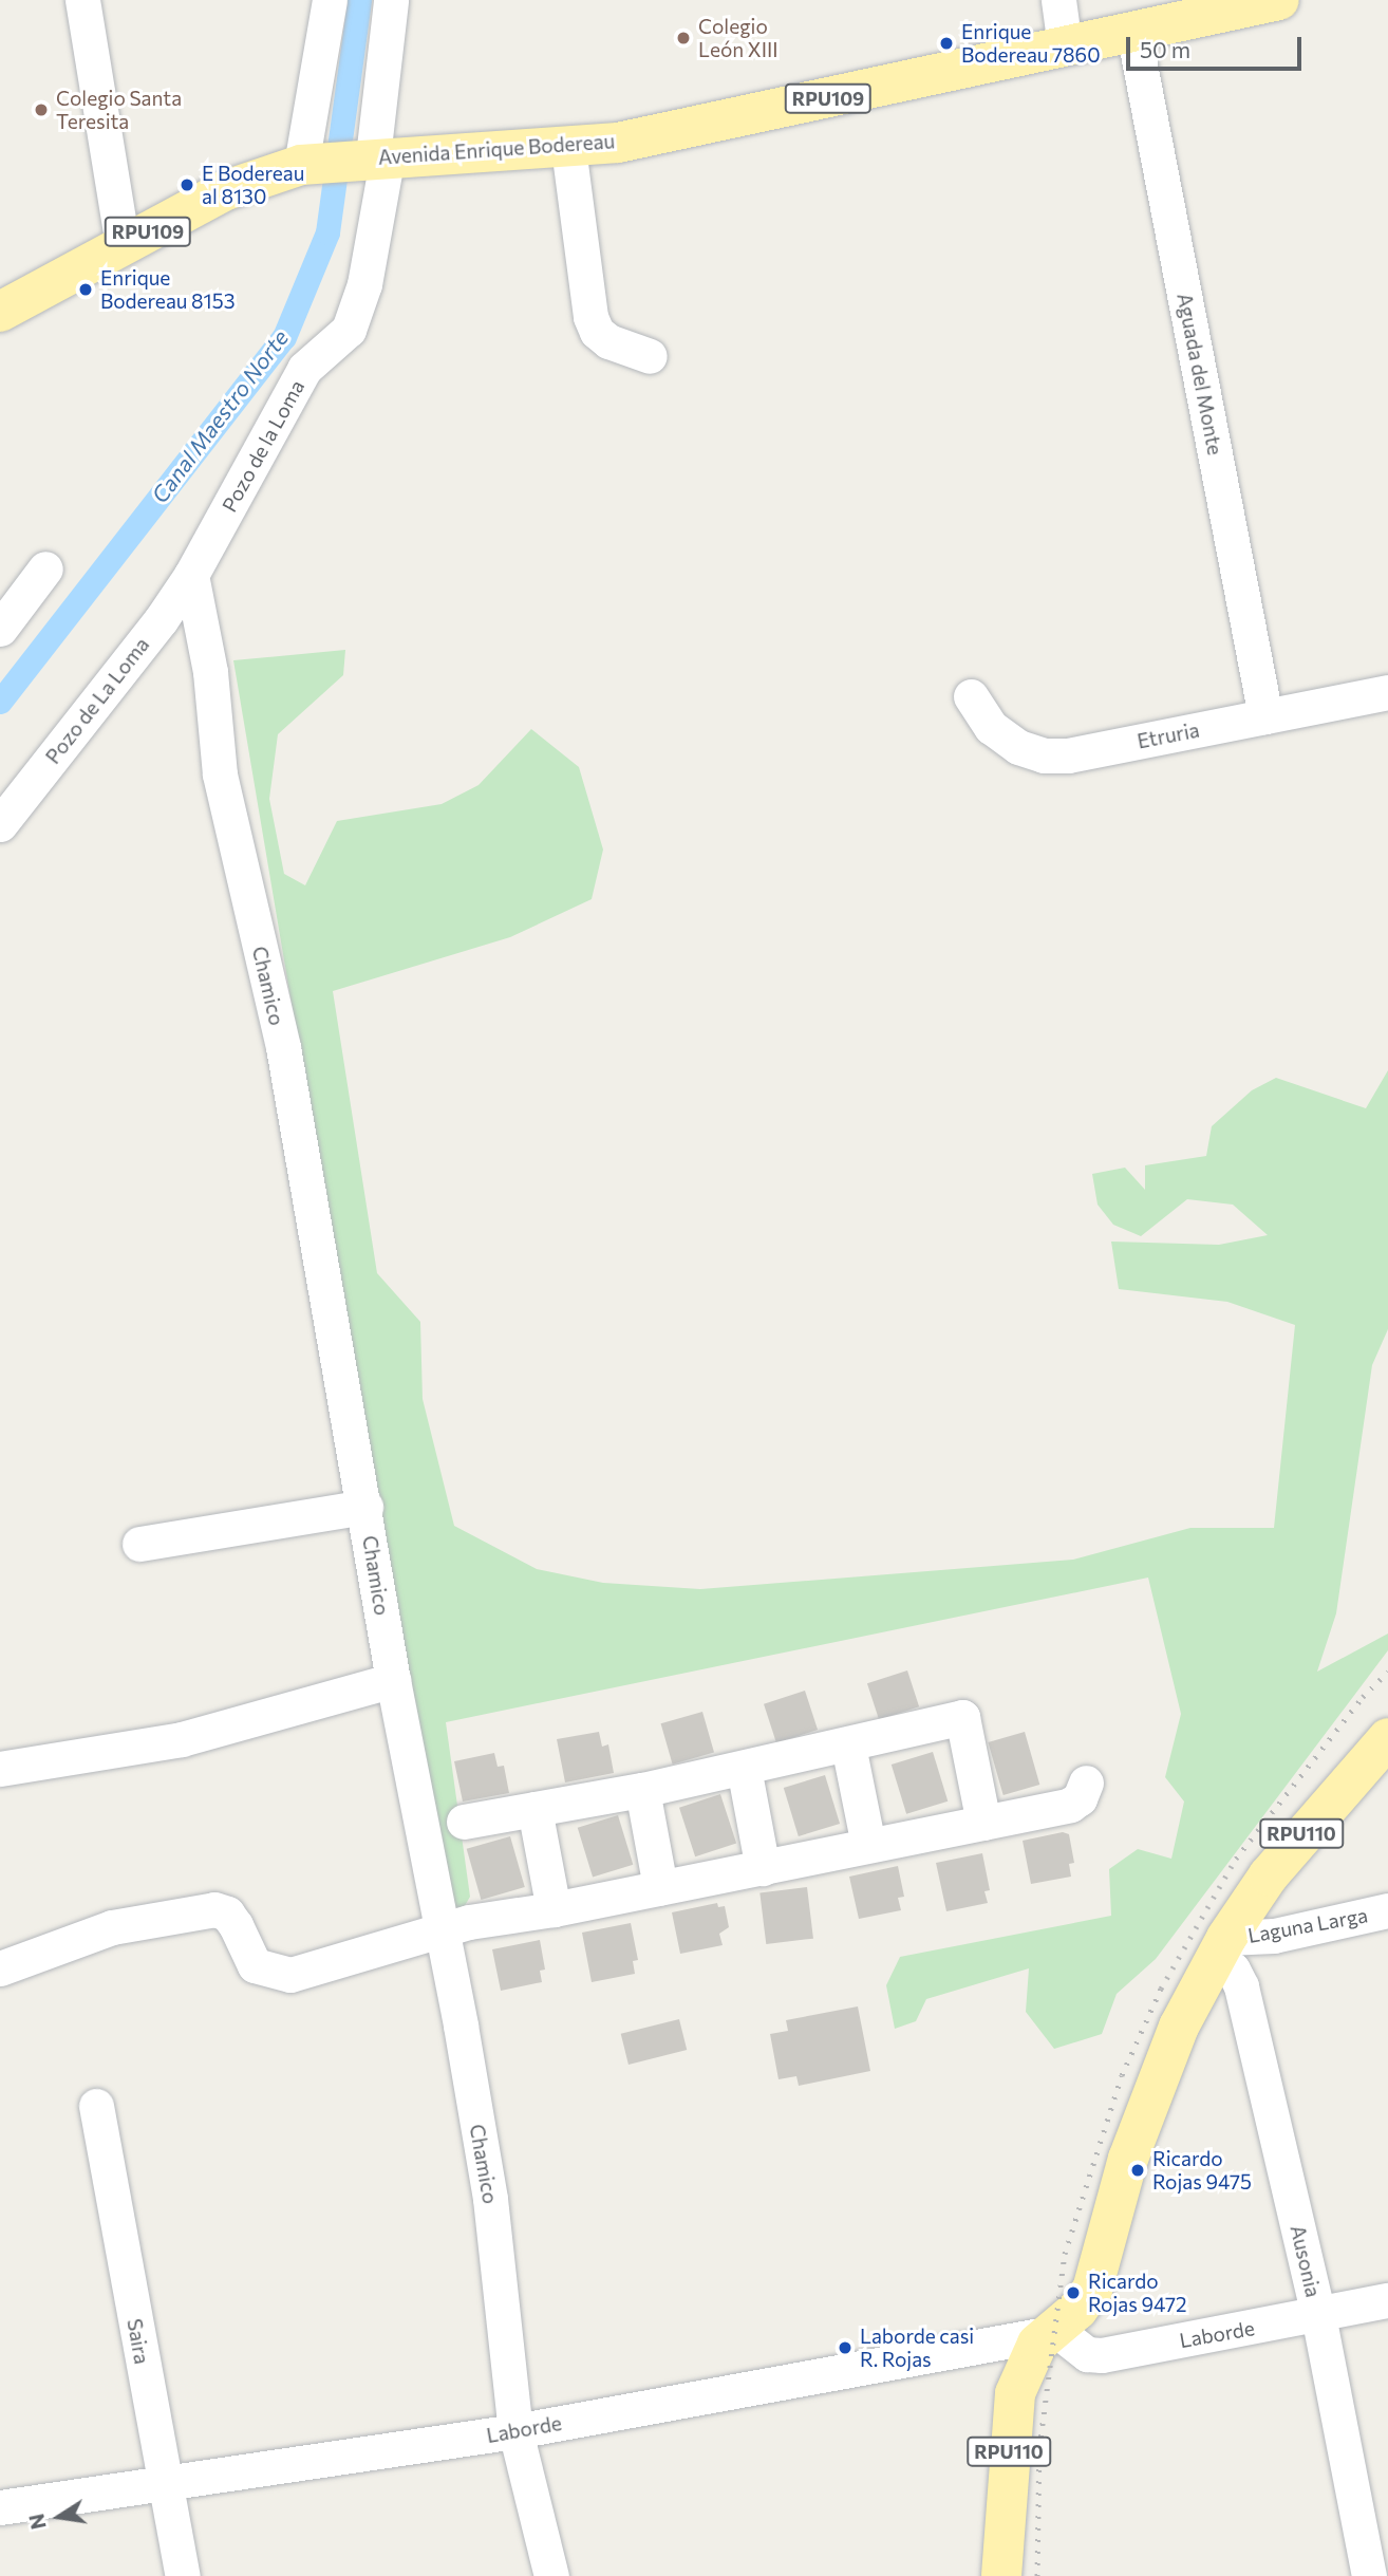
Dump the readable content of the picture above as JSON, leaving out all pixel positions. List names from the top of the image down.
{
  "streets": {
    "main road": ["RPU109", "Avenida Enrique Bodereau", "RPU110"],
    "street": [
      "Aguada del Monte",
      "Pozo de la Loma",
      "Pozo de La Loma",
      "Etruria",
      "Chamico",
      "Laguna Larga",
      "Ausonia",
      "Laborde",
      "Saira"
    ]
  },
  "crossings": [
    ["Avenida Enrique Bodereau", "Aguada del Monte"],
    ["Avenida Enrique Bodereau", "Pozo de la Loma"],
    ["Aguada del Monte", "Etruria"],
    ["Pozo de la Loma", "Pozo de La Loma"],
    ["Pozo de la Loma", "Chamico"],
    ["Pozo de La Loma", "Chamico"],
    ["Chamico", "Laborde"],
    ["RPU110", "Laguna Larga"],
    ["RPU110", "Ausonia"],
    ["RPU110", "Laborde"],
    ["Laguna Larga", "Ausonia"],
    ["Ausonia", "Laborde"],
    ["Laborde", "Saira"]
  ],
  "water": ["Canal Maestro Norte"],
  "places": [
    "Colegio León XIII",
    "Enrique Bodereau 7860",
    "Colegio Santa Teresita",
    "E Bodereau al 8130",
    "Enrique Bodereau 8153",
    "Ricardo Rojas 9475",
    "Ricardo Rojas 9472",
    "Laborde casi R. Rojas"
  ],
  "scale_bar": "50 m",
  "north": "left"
}
